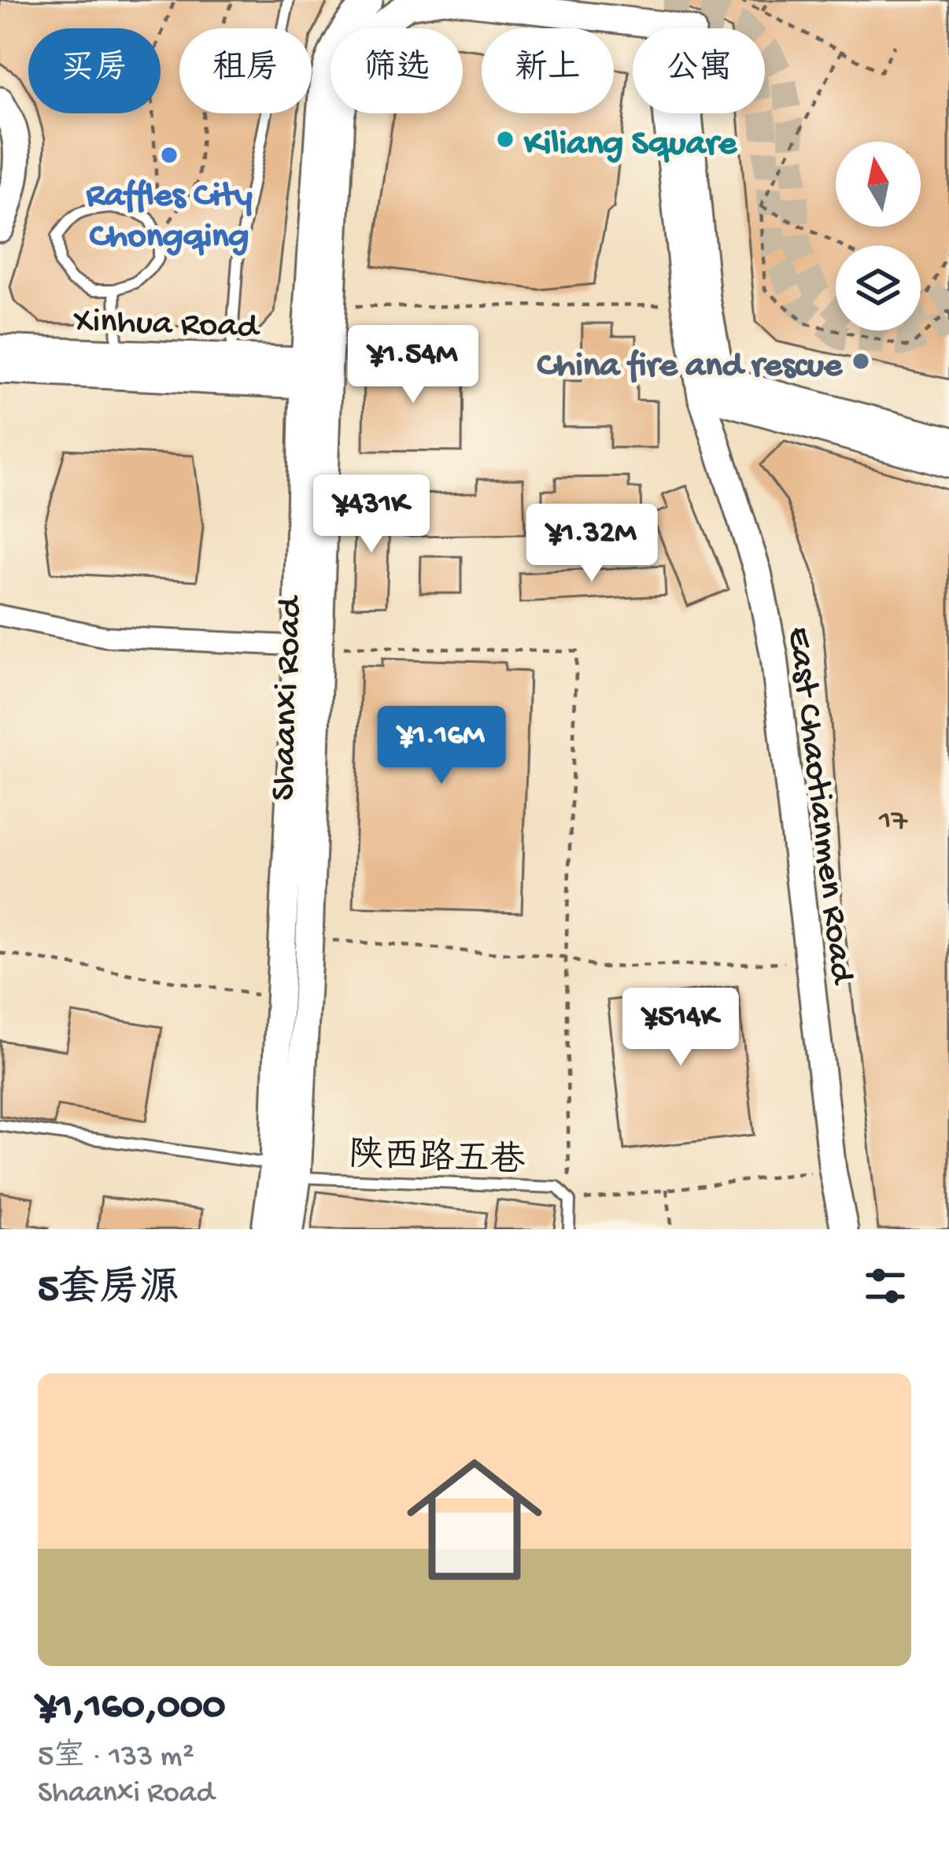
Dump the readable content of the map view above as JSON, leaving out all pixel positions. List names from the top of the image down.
{
  "streets": {
    "street": ["Xinhua Road", "Shaanxi Road", "East Chaotianmen Road"],
    "lane": ["陕西路五巷"]
  },
  "crossings": [
    ["Xinhua Road", "Shaanxi Road"],
    ["Shaanxi Road", "陕西路五巷"],
    ["East Chaotianmen Road", "陕西路五巷"]
  ],
  "places": ["Kiliang Square", "Raffles City Chongqing", "China fire and rescue"],
  "house_numbers": ["17"],
  "north": "top",
  "page": {
    "chip": [
      "买房",
      "租房",
      "筛选",
      "新上",
      "公寓"
    ],
    "price": [
      "¥1.54M",
      "¥431K",
      "¥1.32M",
      "¥1.16M",
      "¥514K"
    ],
    "heading": "5套房源",
    "list": [
      {
        "name": "¥1,160,000",
        "note": "5室 · 133 m² · Shaanxi Road"
      }
    ]
  }
}
